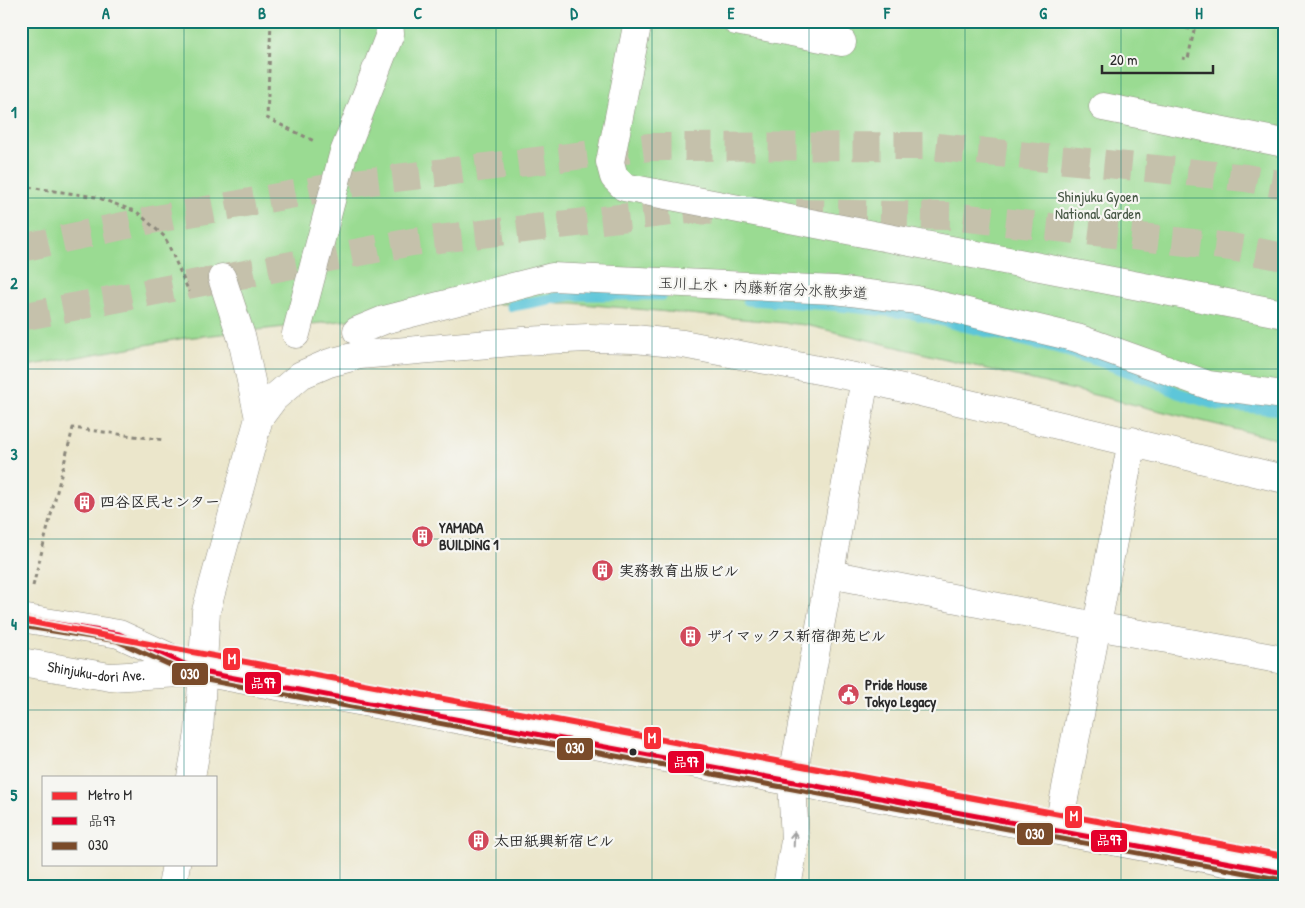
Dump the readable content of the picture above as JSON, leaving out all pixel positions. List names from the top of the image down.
{
  "streets": {
    "street": ["玉川上水・内藤新宿分水散歩道", "Shinjuku-dori Ave."]
  },
  "parks": ["Shinjuku Gyoen National Garden"],
  "places": {
    "building": [
      "四谷区民センター",
      "YAMADA BUILDING 1",
      "実務教育出版ビル",
      "ザイマックス新宿御苑ビル",
      "太田紙興新宿ビル"
    ],
    "public building": ["Pride House Tokyo Legacy"]
  },
  "lines": ["transit line 品97", "metro line M", "transit line 030"],
  "legend": ["Metro M", "品97", "030"],
  "scale_bar": "20 m",
  "grid": {
    "columns": [
      "A",
      "B",
      "C",
      "D",
      "E",
      "F",
      "G",
      "H"
    ],
    "rows": [
      "1",
      "2",
      "3",
      "4",
      "5"
    ]
  }
}
